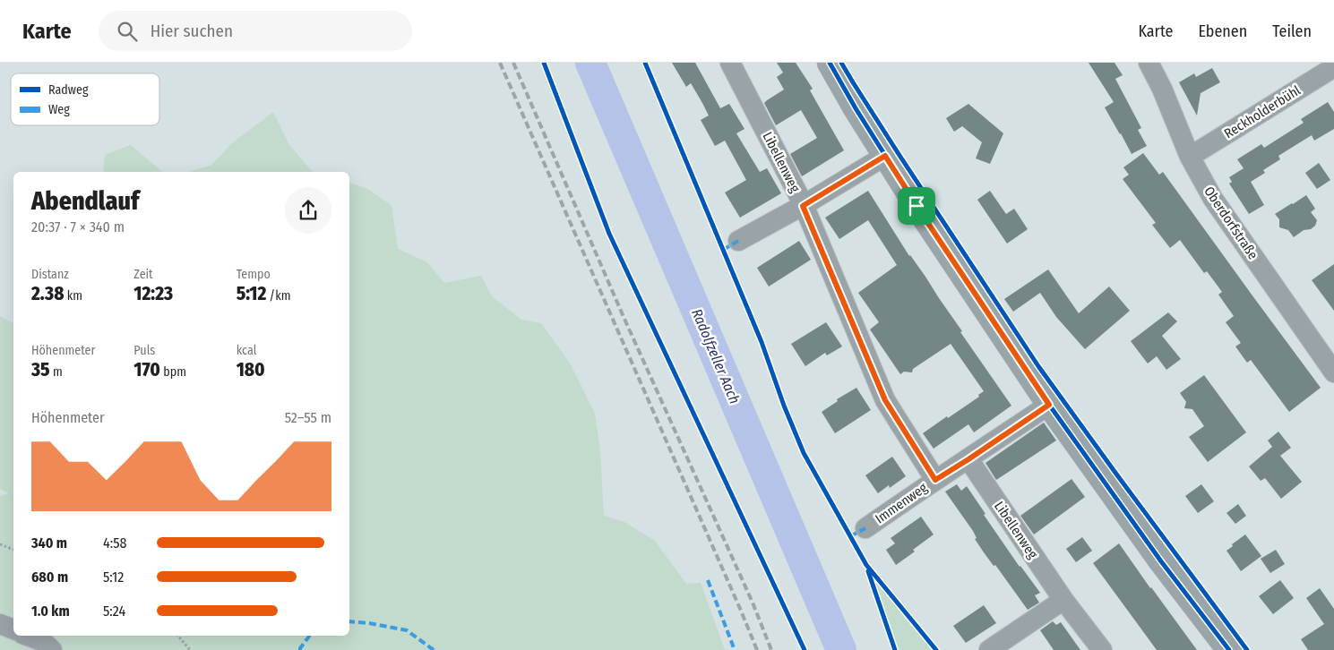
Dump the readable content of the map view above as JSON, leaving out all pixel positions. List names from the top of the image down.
{
  "streets": {
    "street": [
      "Reckholderbühl",
      "Libellenweg",
      "Oberdorfstraße",
      "Immenweg"
    ]
  },
  "crossings": [
    ["Reckholderbühl", "Oberdorfstraße"],
    ["Libellenweg", "Immenweg"]
  ],
  "water": ["Radolfzeller Aach"],
  "legend": ["Radweg", "Weg"],
  "page": {
    "header": "Karte",
    "search": "Hier suchen",
    "nav": ["Karte", "Ebenen", "Teilen"],
    "heading": ["Abendlauf", "20:37 · 7 × 340 m"],
    "stats": [
      ["Distanz", "2.38 km"],
      ["Zeit", "12:23"],
      ["Tempo", "5:12 /km"],
      ["Höhenmeter", "35 m"],
      ["Puls", "170 bpm"],
      ["kcal", "180"]
    ],
    "chart": ["Höhenmeter", "52–55 m"],
    "list": [
      {
        "name": "340 m",
        "note": "4:58"
      },
      {
        "name": "680 m",
        "note": "5:12"
      },
      {
        "name": "1.0 km",
        "note": "5:24"
      }
    ]
  }
}
